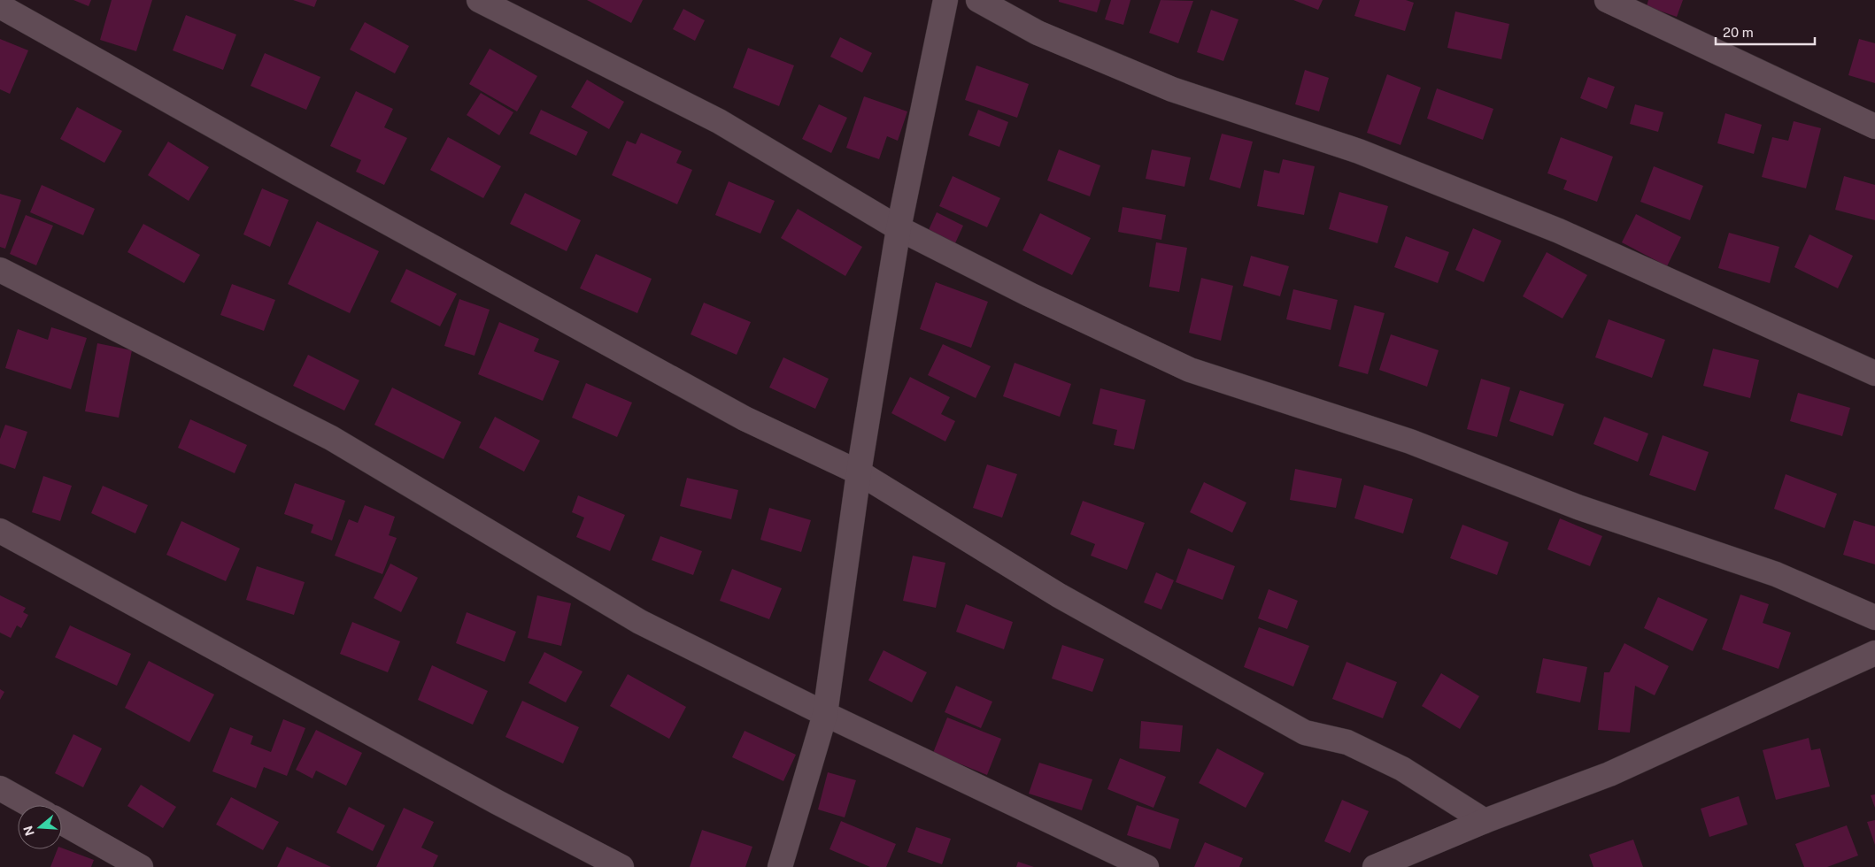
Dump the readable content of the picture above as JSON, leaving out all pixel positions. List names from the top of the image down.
{
  "scale_bar": "20 m",
  "north": "left"
}
